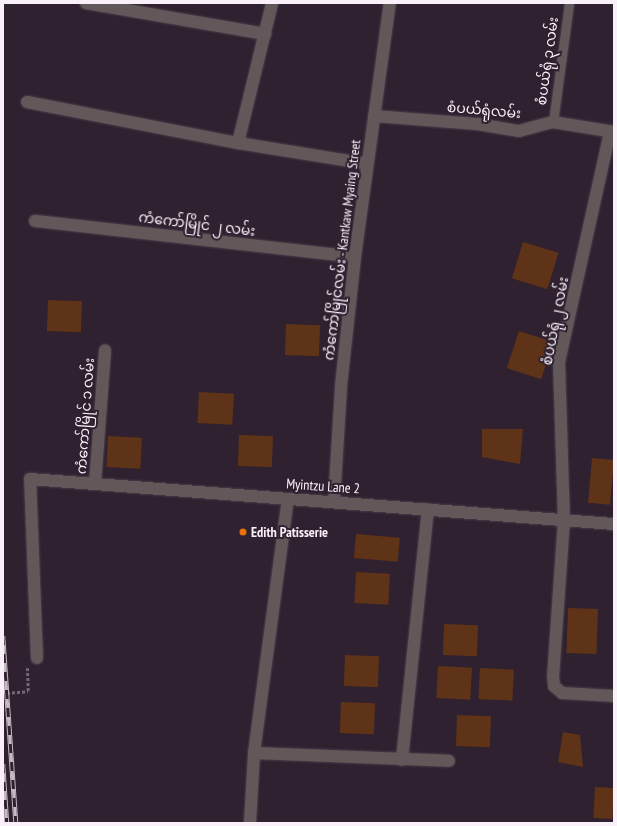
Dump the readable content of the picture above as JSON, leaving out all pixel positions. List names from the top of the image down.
{
  "streets": {
    "street": [
      "စံပယ်ရုံလမ်း",
      "ကံကော်မြိုင် ၂ လမ်း",
      "ကံကော်မြိုင်လမ်း - Kantkaw Myaing Street",
      "စံပယ်ရုံ ၂ လမ်း",
      "ကံကော်မြိုင် ၁ လမ်း",
      "Myintzu Lane 2"
    ],
    "lane": ["စံပယ်ရုံ ၃ လမ်း"]
  },
  "crossings": [
    ["စံပယ်ရုံ ၃ လမ်း", "စံပယ်ရုံလမ်း"],
    ["စံပယ်ရုံလမ်း", "ကံကော်မြိုင်လမ်း - Kantkaw Myaing Street"],
    ["စံပယ်ရုံလမ်း", "စံပယ်ရုံ ၂ လမ်း"],
    ["ကံကော်မြိုင် ၂ လမ်း", "ကံကော်မြိုင်လမ်း - Kantkaw Myaing Street"],
    ["ကံကော်မြိုင်လမ်း - Kantkaw Myaing Street", "Myintzu Lane 2"],
    ["စံပယ်ရုံ ၂ လမ်း", "Myintzu Lane 2"],
    ["ကံကော်မြိုင် ၁ လမ်း", "Myintzu Lane 2"]
  ],
  "places": ["Edith Patisserie"]
}
